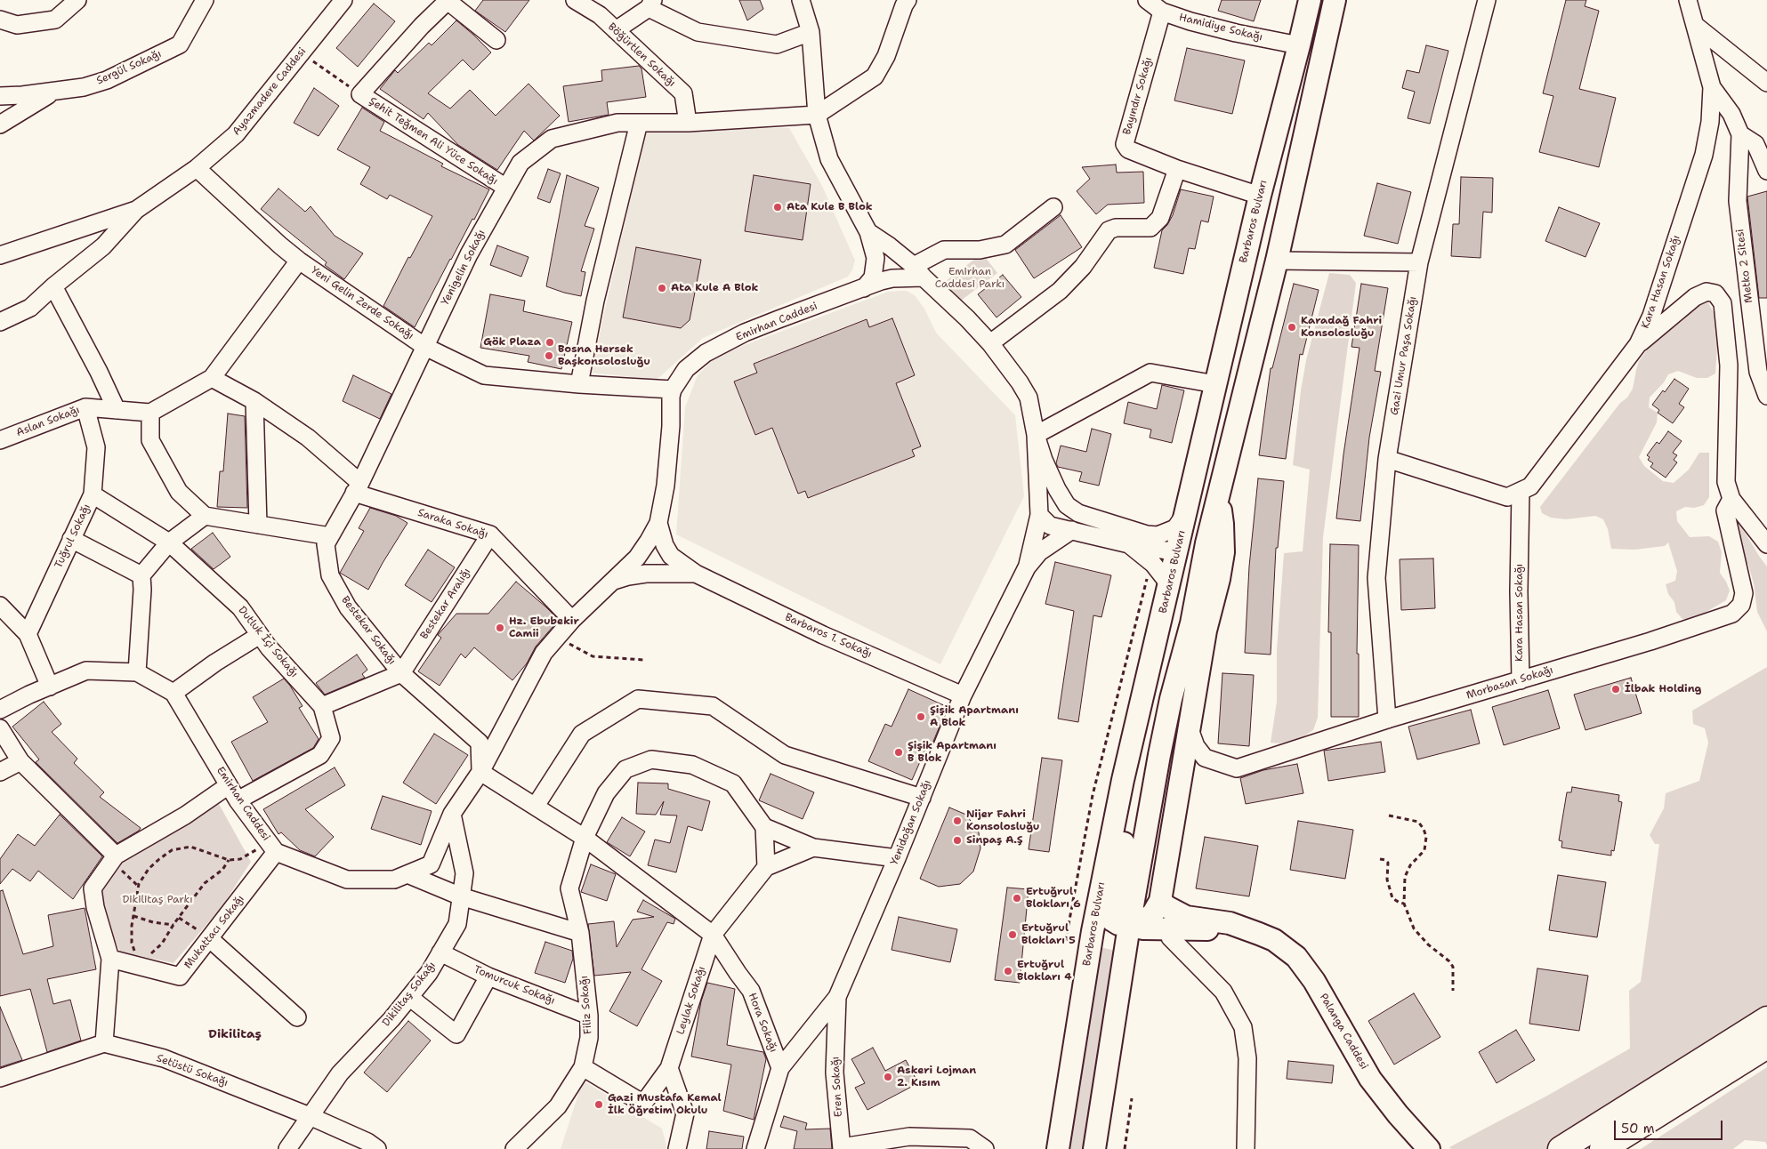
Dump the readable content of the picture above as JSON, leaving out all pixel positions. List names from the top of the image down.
{
  "streets": {
    "main road": ["Barbaros Bulvarı", "Palanga Caddesi"],
    "street": [
      "Hamidiye Sokağı",
      "Böğürtlen Sokağı",
      "Sergül Sokağı",
      "Ayazmadere Caddesi",
      "Bayındır Sokağı",
      "Şehit Teğmen Ali Yüce Sokağı",
      "Metko 2 Sitesi",
      "Yenigelin Sokağı",
      "Kara Hasan Sokağı",
      "Yeni Gelin Zerde Sokağı",
      "Emirhan Caddesi",
      "Gazi Umur Paşa Sokağı",
      "Aslan Sokağı",
      "Saraka Sokağı",
      "Tuğrul Sokağı",
      "Bestekar Aralığı",
      "Bestekar Sokağı",
      "Barbaros 1. Sokağı",
      "Dutluk İçi Sokağı",
      "Morbasan Sokağı",
      "Yenidoğan Sokağı",
      "Mukattacı Sokağı",
      "Tomurcuk Sokağı",
      "Dikilitaş Sokağı",
      "Leylak Sokağı",
      "Filiz Sokağı",
      "Hora Sokağı",
      "Setüstü Sokağı",
      "Eren Sokağı"
    ]
  },
  "crossings": [
    ["Hamidiye Sokağı", "Bayındır Sokağı"],
    ["Hamidiye Sokağı", "Barbaros Bulvarı"],
    ["Böğürtlen Sokağı", "Yenigelin Sokağı"],
    ["Ayazmadere Caddesi", "Yeni Gelin Zerde Sokağı"],
    ["Şehit Teğmen Ali Yüce Sokağı", "Yenigelin Sokağı"],
    ["Metko 2 Sitesi", "Kara Hasan Sokağı"],
    ["Yenigelin Sokağı", "Yeni Gelin Zerde Sokağı"],
    ["Yenigelin Sokağı", "Bestekar Sokağı"],
    ["Kara Hasan Sokağı", "Gazi Umur Paşa Sokağı"],
    ["Kara Hasan Sokağı", "Morbasan Sokağı"],
    ["Yeni Gelin Zerde Sokağı", "Aslan Sokağı"],
    ["Yeni Gelin Zerde Sokağı", "Bestekar Sokağı"],
    ["Emirhan Caddesi", "Saraka Sokağı"],
    ["Emirhan Caddesi", "Bestekar Sokağı"],
    ["Emirhan Caddesi", "Barbaros 1. Sokağı"],
    ["Emirhan Caddesi", "Dutluk İçi Sokağı"],
    ["Emirhan Caddesi", "Mukattacı Sokağı"],
    ["Emirhan Caddesi", "Dikilitaş Sokağı"],
    ["Emirhan Caddesi", "Hora Sokağı"],
    ["Gazi Umur Paşa Sokağı", "Morbasan Sokağı"],
    ["Aslan Sokağı", "Tuğrul Sokağı"],
    ["Saraka Sokağı", "Bestekar Aralığı"],
    ["Saraka Sokağı", "Bestekar Sokağı"],
    ["Tuğrul Sokağı", "Dutluk İçi Sokağı"],
    ["Bestekar Aralığı", "Bestekar Sokağı"],
    ["Bestekar Sokağı", "Hora Sokağı"],
    ["Barbaros 1. Sokağı", "Yenidoğan Sokağı"],
    ["Yenidoğan Sokağı", "Hora Sokağı"],
    ["Yenidoğan Sokağı", "Eren Sokağı"],
    ["Tomurcuk Sokağı", "Dikilitaş Sokağı"],
    ["Tomurcuk Sokağı", "Filiz Sokağı"],
    ["Dikilitaş Sokağı", "Setüstü Sokağı"],
    ["Leylak Sokağı", "Filiz Sokağı"],
    ["Leylak Sokağı", "Hora Sokağı"],
    ["Filiz Sokağı", "Hora Sokağı"]
  ],
  "districts": ["Dikilitaş"],
  "parks": ["Emirhan Caddesi Parkı", "Dikilitaş Parkı"],
  "places": [
    "Ata Kule B Blok",
    "Ata Kule A Blok",
    "Karadağ Fahri Konsolosluğu",
    "Gök Plaza",
    "Bosna Hersek Başkonsolosluğu",
    "Hz. Ebubekir Camii",
    "İlbak Holding",
    "Şişik Apartmanı A Blok",
    "Şişik Apartmanı B Blok",
    "Nijer Fahri Konsolosluğu",
    "Sinpaş A.Ş",
    "Ertuğrul Blokları 6",
    "Ertuğrul Blokları 5",
    "Ertuğrul Blokları 4",
    "Askeri Lojman 2. Kısım",
    "Gazi Mustafa Kemal İlk Öğretim Okulu"
  ],
  "scale_bar": "50 m"
}
